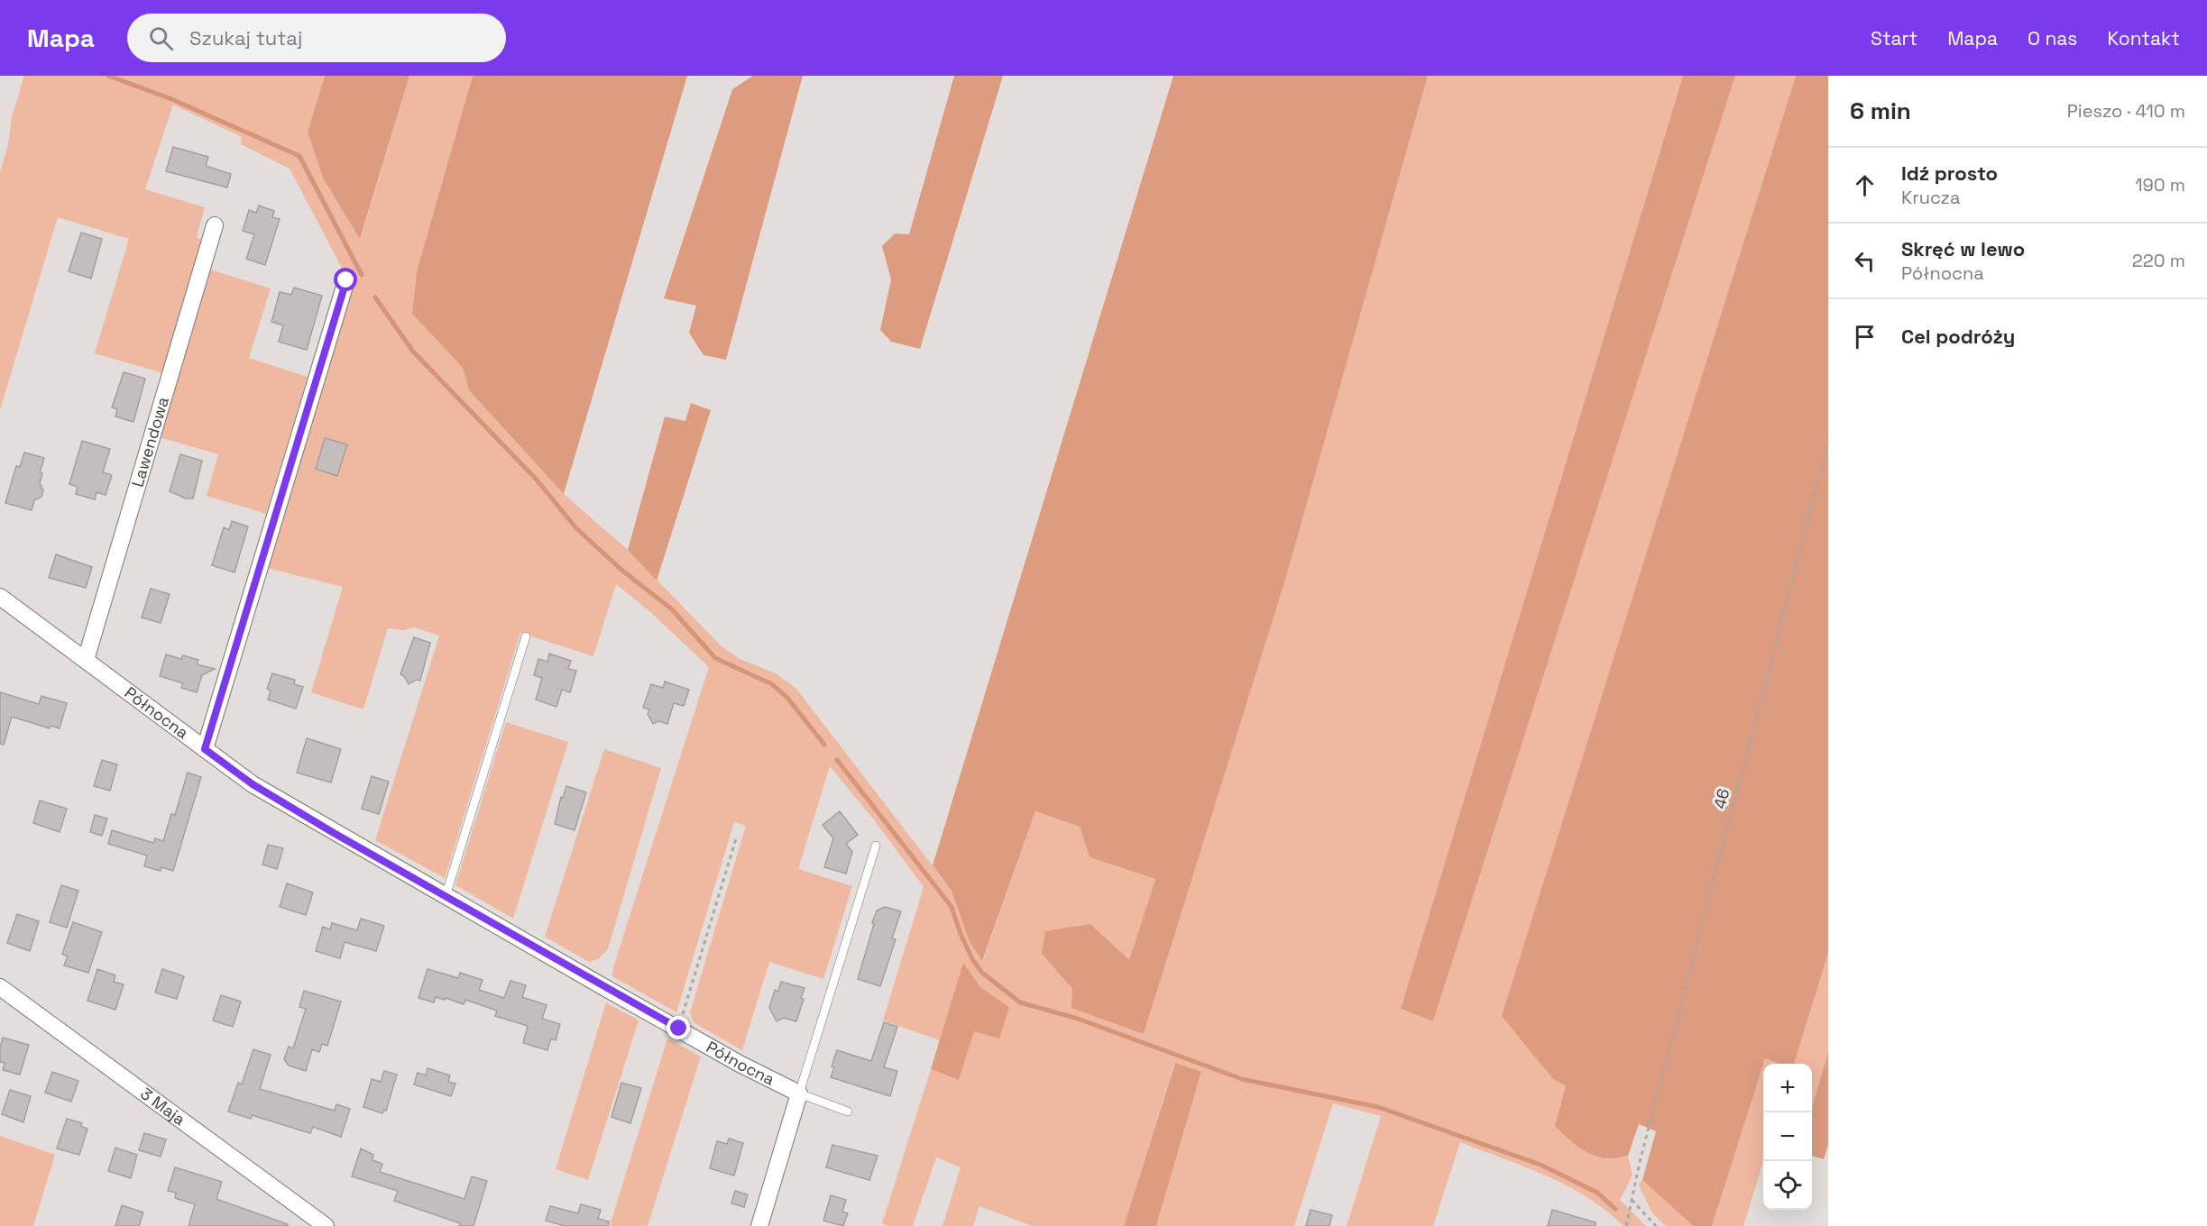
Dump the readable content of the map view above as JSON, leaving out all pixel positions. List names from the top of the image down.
{
  "streets": {
    "street": ["Lawendowa", "Północna", "3 Maja"],
    "path": ["46"]
  },
  "crossings": [
    ["Lawendowa", "Północna"]
  ],
  "page": {
    "header": "Mapa",
    "search": "Szukaj tutaj",
    "nav": [
      "Start",
      "Mapa",
      "O nas",
      "Kontakt"
    ],
    "heading": ["6 min", "Pieszo · 410 m"],
    "list": [
      ["Idź prosto", "Krucza", "190 m"],
      ["Skręć w lewo", "Północna", "220 m"],
      "Cel podróży"
    ],
    "map_buttons": ["+", "−"]
  }
}
